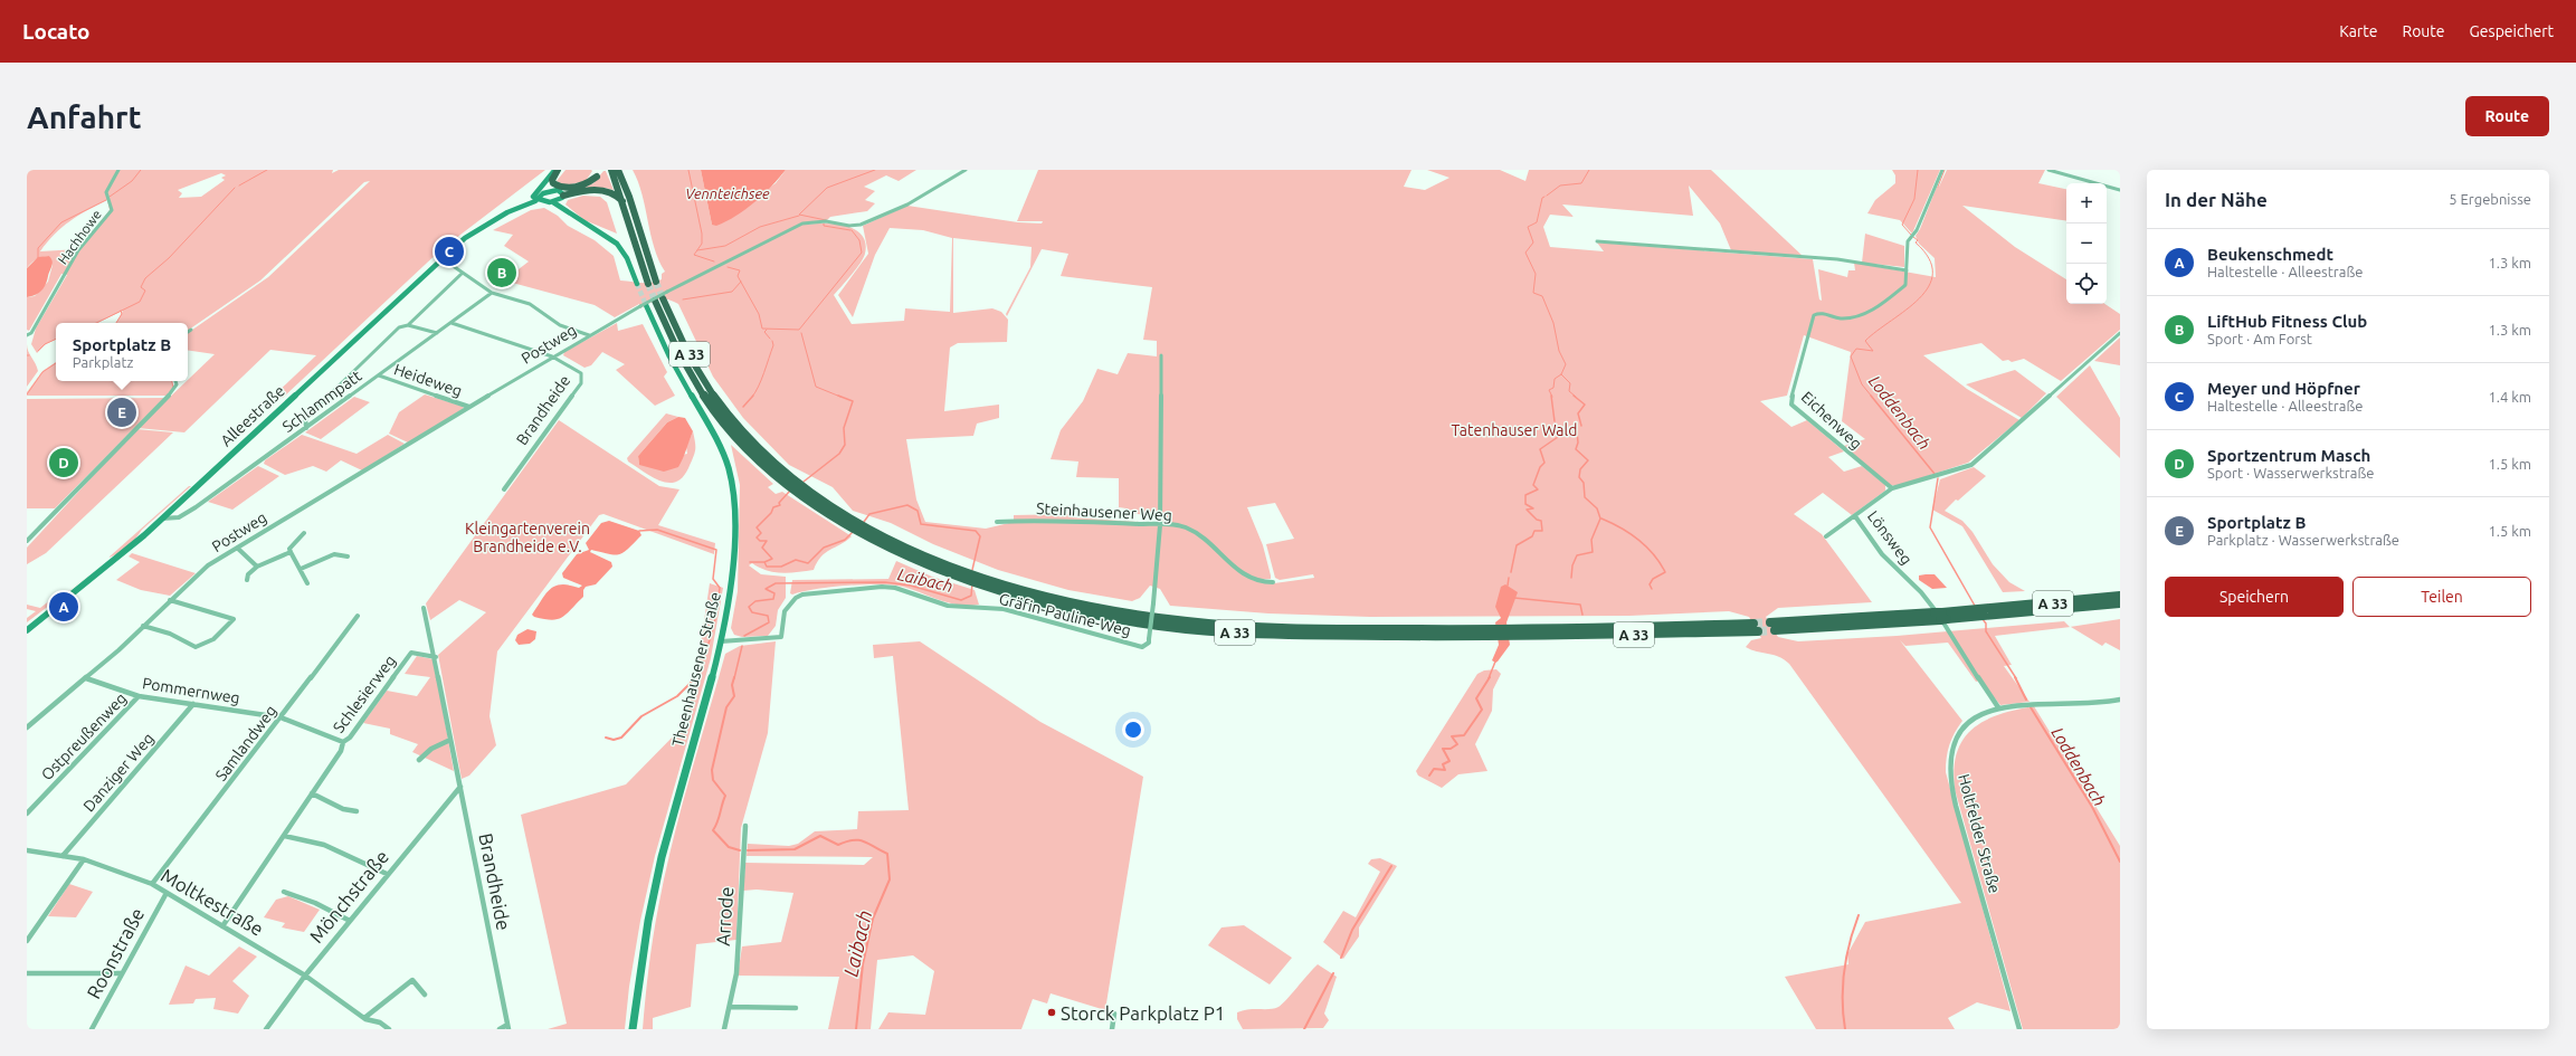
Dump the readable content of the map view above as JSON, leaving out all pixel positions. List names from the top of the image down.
{
  "streets": {
    "highway": ["A 33"],
    "main road": ["Alleestraße", "Theenhausener Straße"],
    "street": [
      "Hachhowe",
      "Postweg",
      "Heideweg",
      "Schlammpatt",
      "Brandheide",
      "Eichenweg",
      "Steinhausener Weg",
      "Lönsweg",
      "Gräfin-Pauline-Weg",
      "Pommernweg",
      "Schlesierweg",
      "Ostpreußenweg",
      "Samlandweg",
      "Danziger Weg",
      "Holtfelder Straße",
      "Mönchstraße",
      "Moltkestraße",
      "Arrode",
      "Roonstraße"
    ]
  },
  "crossings": [
    ["Postweg", "A 33"],
    ["Postweg", "Heideweg"],
    ["Postweg", "Brandheide"],
    ["Postweg", "Theenhausener Straße"],
    ["Postweg", "Pommernweg"],
    ["Heideweg", "Schlammpatt"],
    ["Schlammpatt", "Alleestraße"],
    ["Brandheide", "Schlesierweg"],
    ["Brandheide", "Mönchstraße"],
    ["Eichenweg", "Lönsweg"],
    ["Steinhausener Weg", "Gräfin-Pauline-Weg"],
    ["Lönsweg", "Holtfelder Straße"],
    ["Gräfin-Pauline-Weg", "Theenhausener Straße"],
    ["Pommernweg", "Schlesierweg"],
    ["Pommernweg", "Ostpreußenweg"],
    ["Pommernweg", "Samlandweg"],
    ["Pommernweg", "Danziger Weg"],
    ["Schlesierweg", "Moltkestraße"],
    ["Samlandweg", "Moltkestraße"],
    ["Danziger Weg", "Moltkestraße"],
    ["Mönchstraße", "Moltkestraße"],
    ["Moltkestraße", "Roonstraße"]
  ],
  "water": ["Vennteichsee", "Loddenbach", "Laibach"],
  "parks": ["Tatenhauser Wald", "Kleingartenverein Brandheide e.V."],
  "places": ["Storck Parkplatz P1"],
  "page": {
    "header": "Locato",
    "nav": ["Karte", "Route", "Gespeichert"],
    "buttons": [
      "Route",
      ["Speichern", "Teilen"]
    ],
    "title": "Anfahrt",
    "heading": ["In der Nähe", "5 Ergebnisse"],
    "map_buttons": ["+", "−"],
    "list": [
      {
        "mark": "A",
        "name": "Beukenschmedt",
        "note": "Haltestelle · Alleestraße",
        "value": "1.3 km"
      },
      {
        "mark": "B",
        "name": "LiftHub Fitness Club",
        "note": "Sport · Am Forst",
        "value": "1.3 km"
      },
      {
        "mark": "C",
        "name": "Meyer und Höpfner",
        "note": "Haltestelle · Alleestraße",
        "value": "1.4 km"
      },
      {
        "mark": "D",
        "name": "Sportzentrum Masch",
        "note": "Sport · Wasserwerkstraße",
        "value": "1.5 km"
      },
      {
        "mark": "E",
        "name": "Sportplatz B",
        "note": "Parkplatz · Wasserwerkstraße",
        "value": "1.5 km"
      }
    ],
    "pins": [
      "C",
      "B",
      "E",
      "D",
      "A"
    ],
    "popup": ["Sportplatz B", "Parkplatz"]
  }
}
